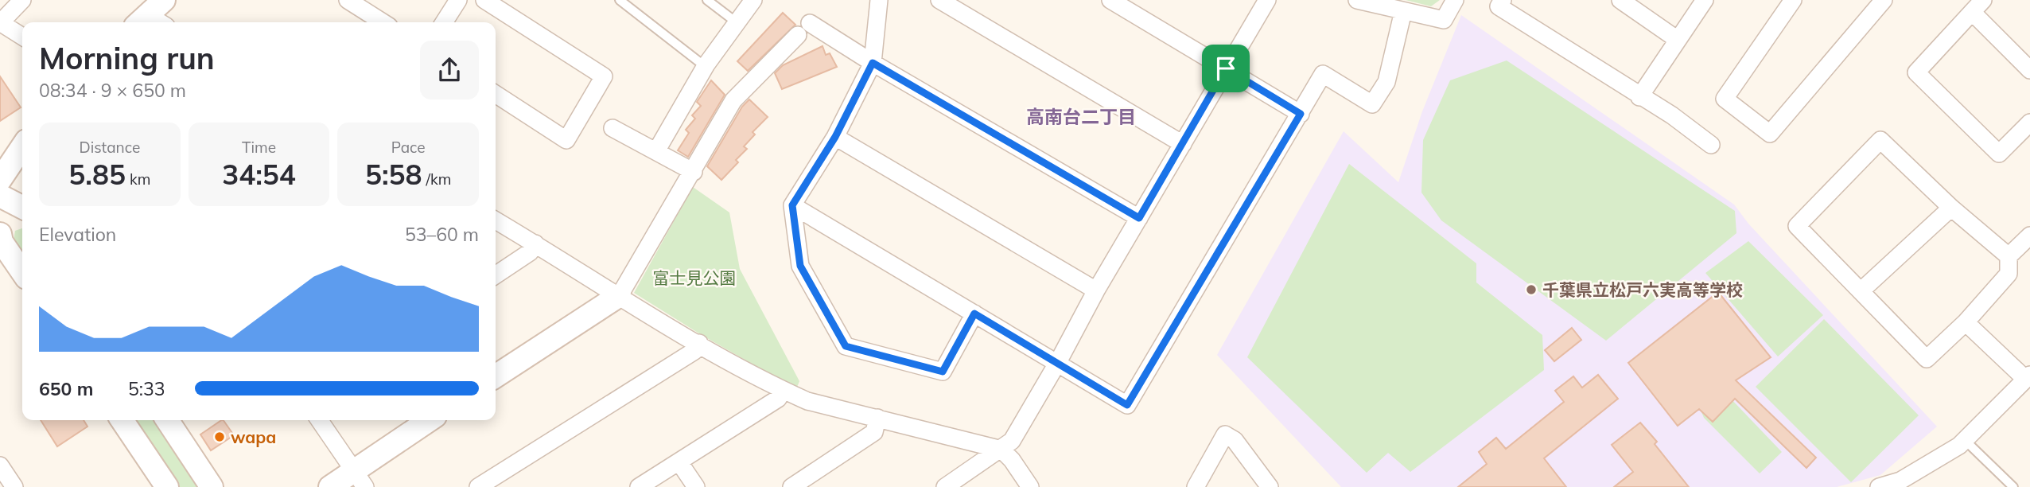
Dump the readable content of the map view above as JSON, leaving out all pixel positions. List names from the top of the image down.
{
  "districts": ["高南台二丁目"],
  "parks": ["富士見公園"],
  "places": ["千葉県立松戸六実高等学校", "wapa"],
  "page": {
    "heading": ["Morning run", "08:34 · 9 × 650 m"],
    "stats": [
      ["Distance", "5.85 km"],
      ["Time", "34:54"],
      ["Pace", "5:58 /km"]
    ],
    "chart": ["Elevation", "53–60 m"],
    "list": [
      {
        "name": "650 m",
        "note": "5:33"
      }
    ]
  }
}
